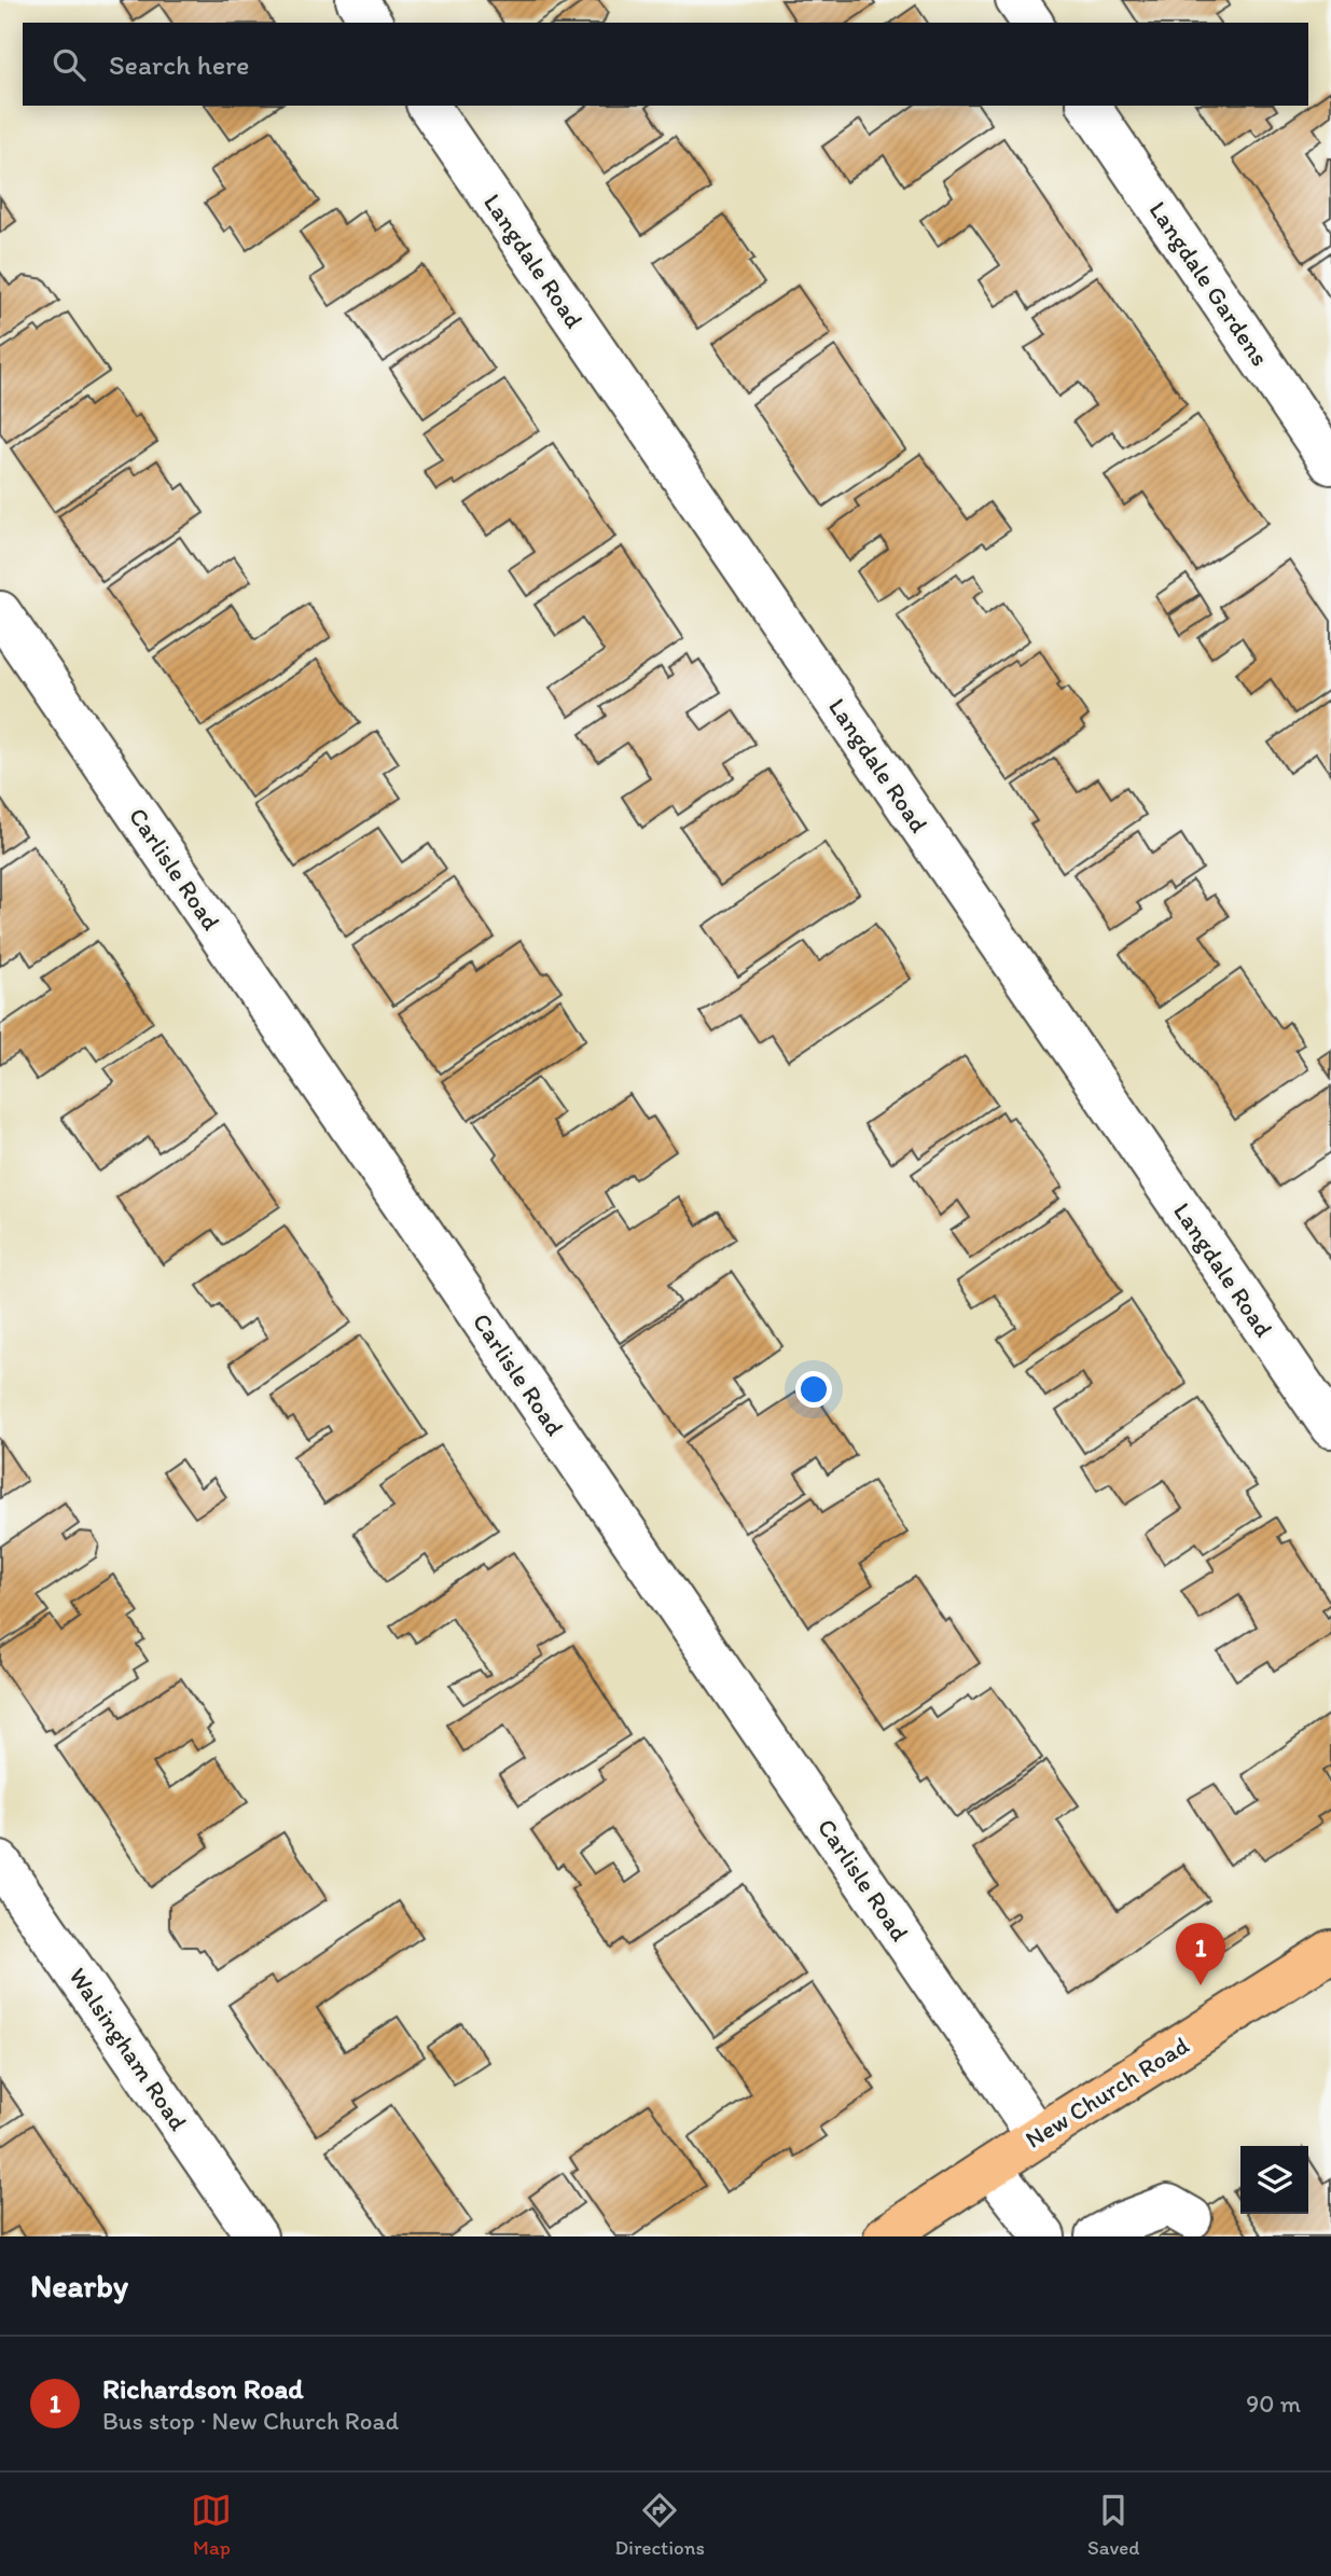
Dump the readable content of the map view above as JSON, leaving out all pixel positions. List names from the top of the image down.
{
  "streets": {
    "main road": ["New Church Road"],
    "street": [
      "Langdale Road",
      "Langdale Gardens",
      "Carlisle Road",
      "Walsingham Road"
    ]
  },
  "crossings": [
    ["Carlisle Road", "New Church Road"]
  ],
  "page": {
    "search": "Search here",
    "pins": "1",
    "heading": "Nearby",
    "list": [
      {
        "mark": "1",
        "name": "Richardson Road",
        "note": "Bus stop · New Church Road",
        "value": "90 m"
      }
    ],
    "nav": ["Map", "Directions", "Saved"]
  }
}
